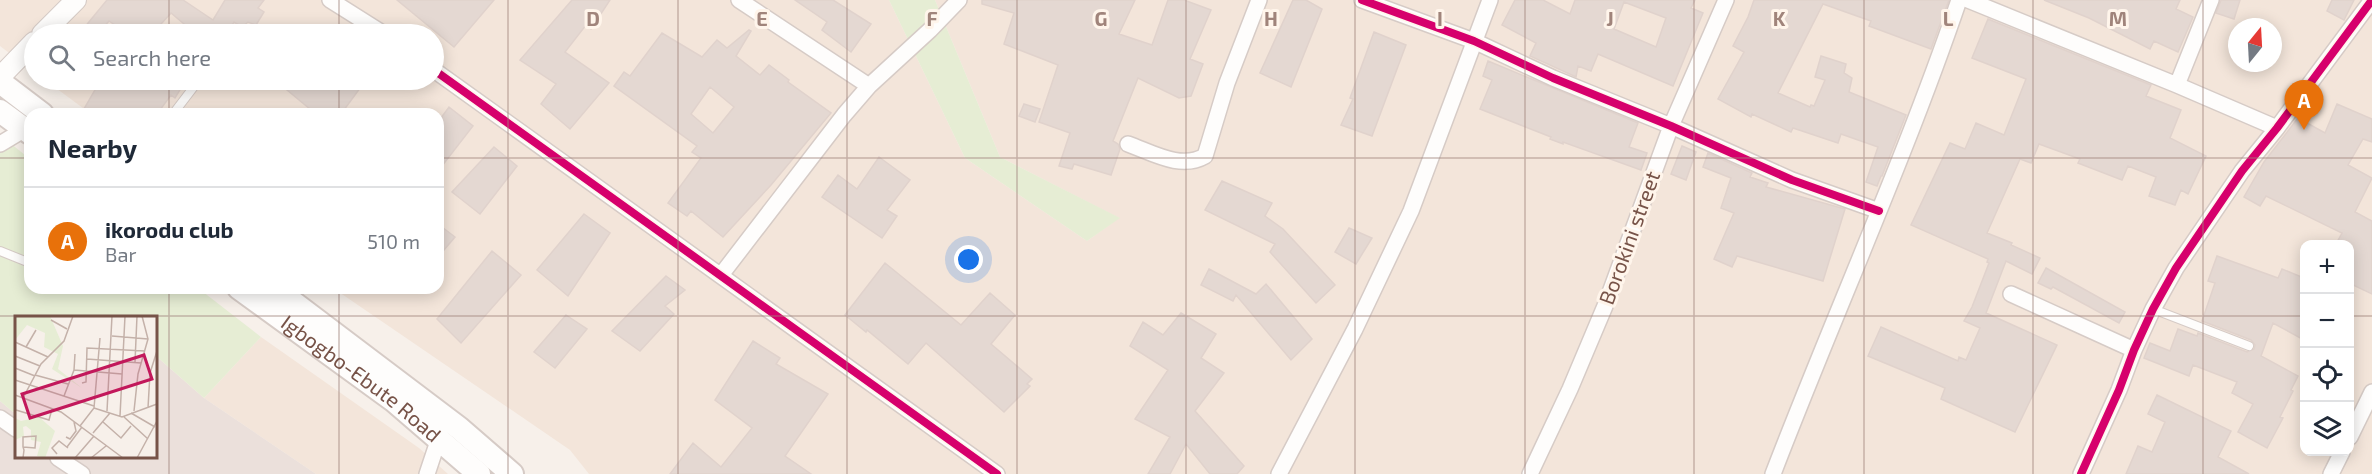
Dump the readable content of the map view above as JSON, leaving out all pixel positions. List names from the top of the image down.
{
  "streets": {
    "main road": ["Igbogbo-Ebute Road"],
    "street": ["Borokini street"]
  },
  "north": "top",
  "page": {
    "search": "Search here",
    "pins": "A",
    "heading": "Nearby",
    "list": [
      {
        "mark": "A",
        "name": "ikorodu club",
        "note": "Bar",
        "value": "510 m"
      }
    ],
    "map_buttons": ["+", "−"]
  },
  "grid": {
    "columns": [
      "D",
      "E",
      "F",
      "G",
      "H",
      "I",
      "J",
      "K",
      "L",
      "M"
    ]
  }
}
